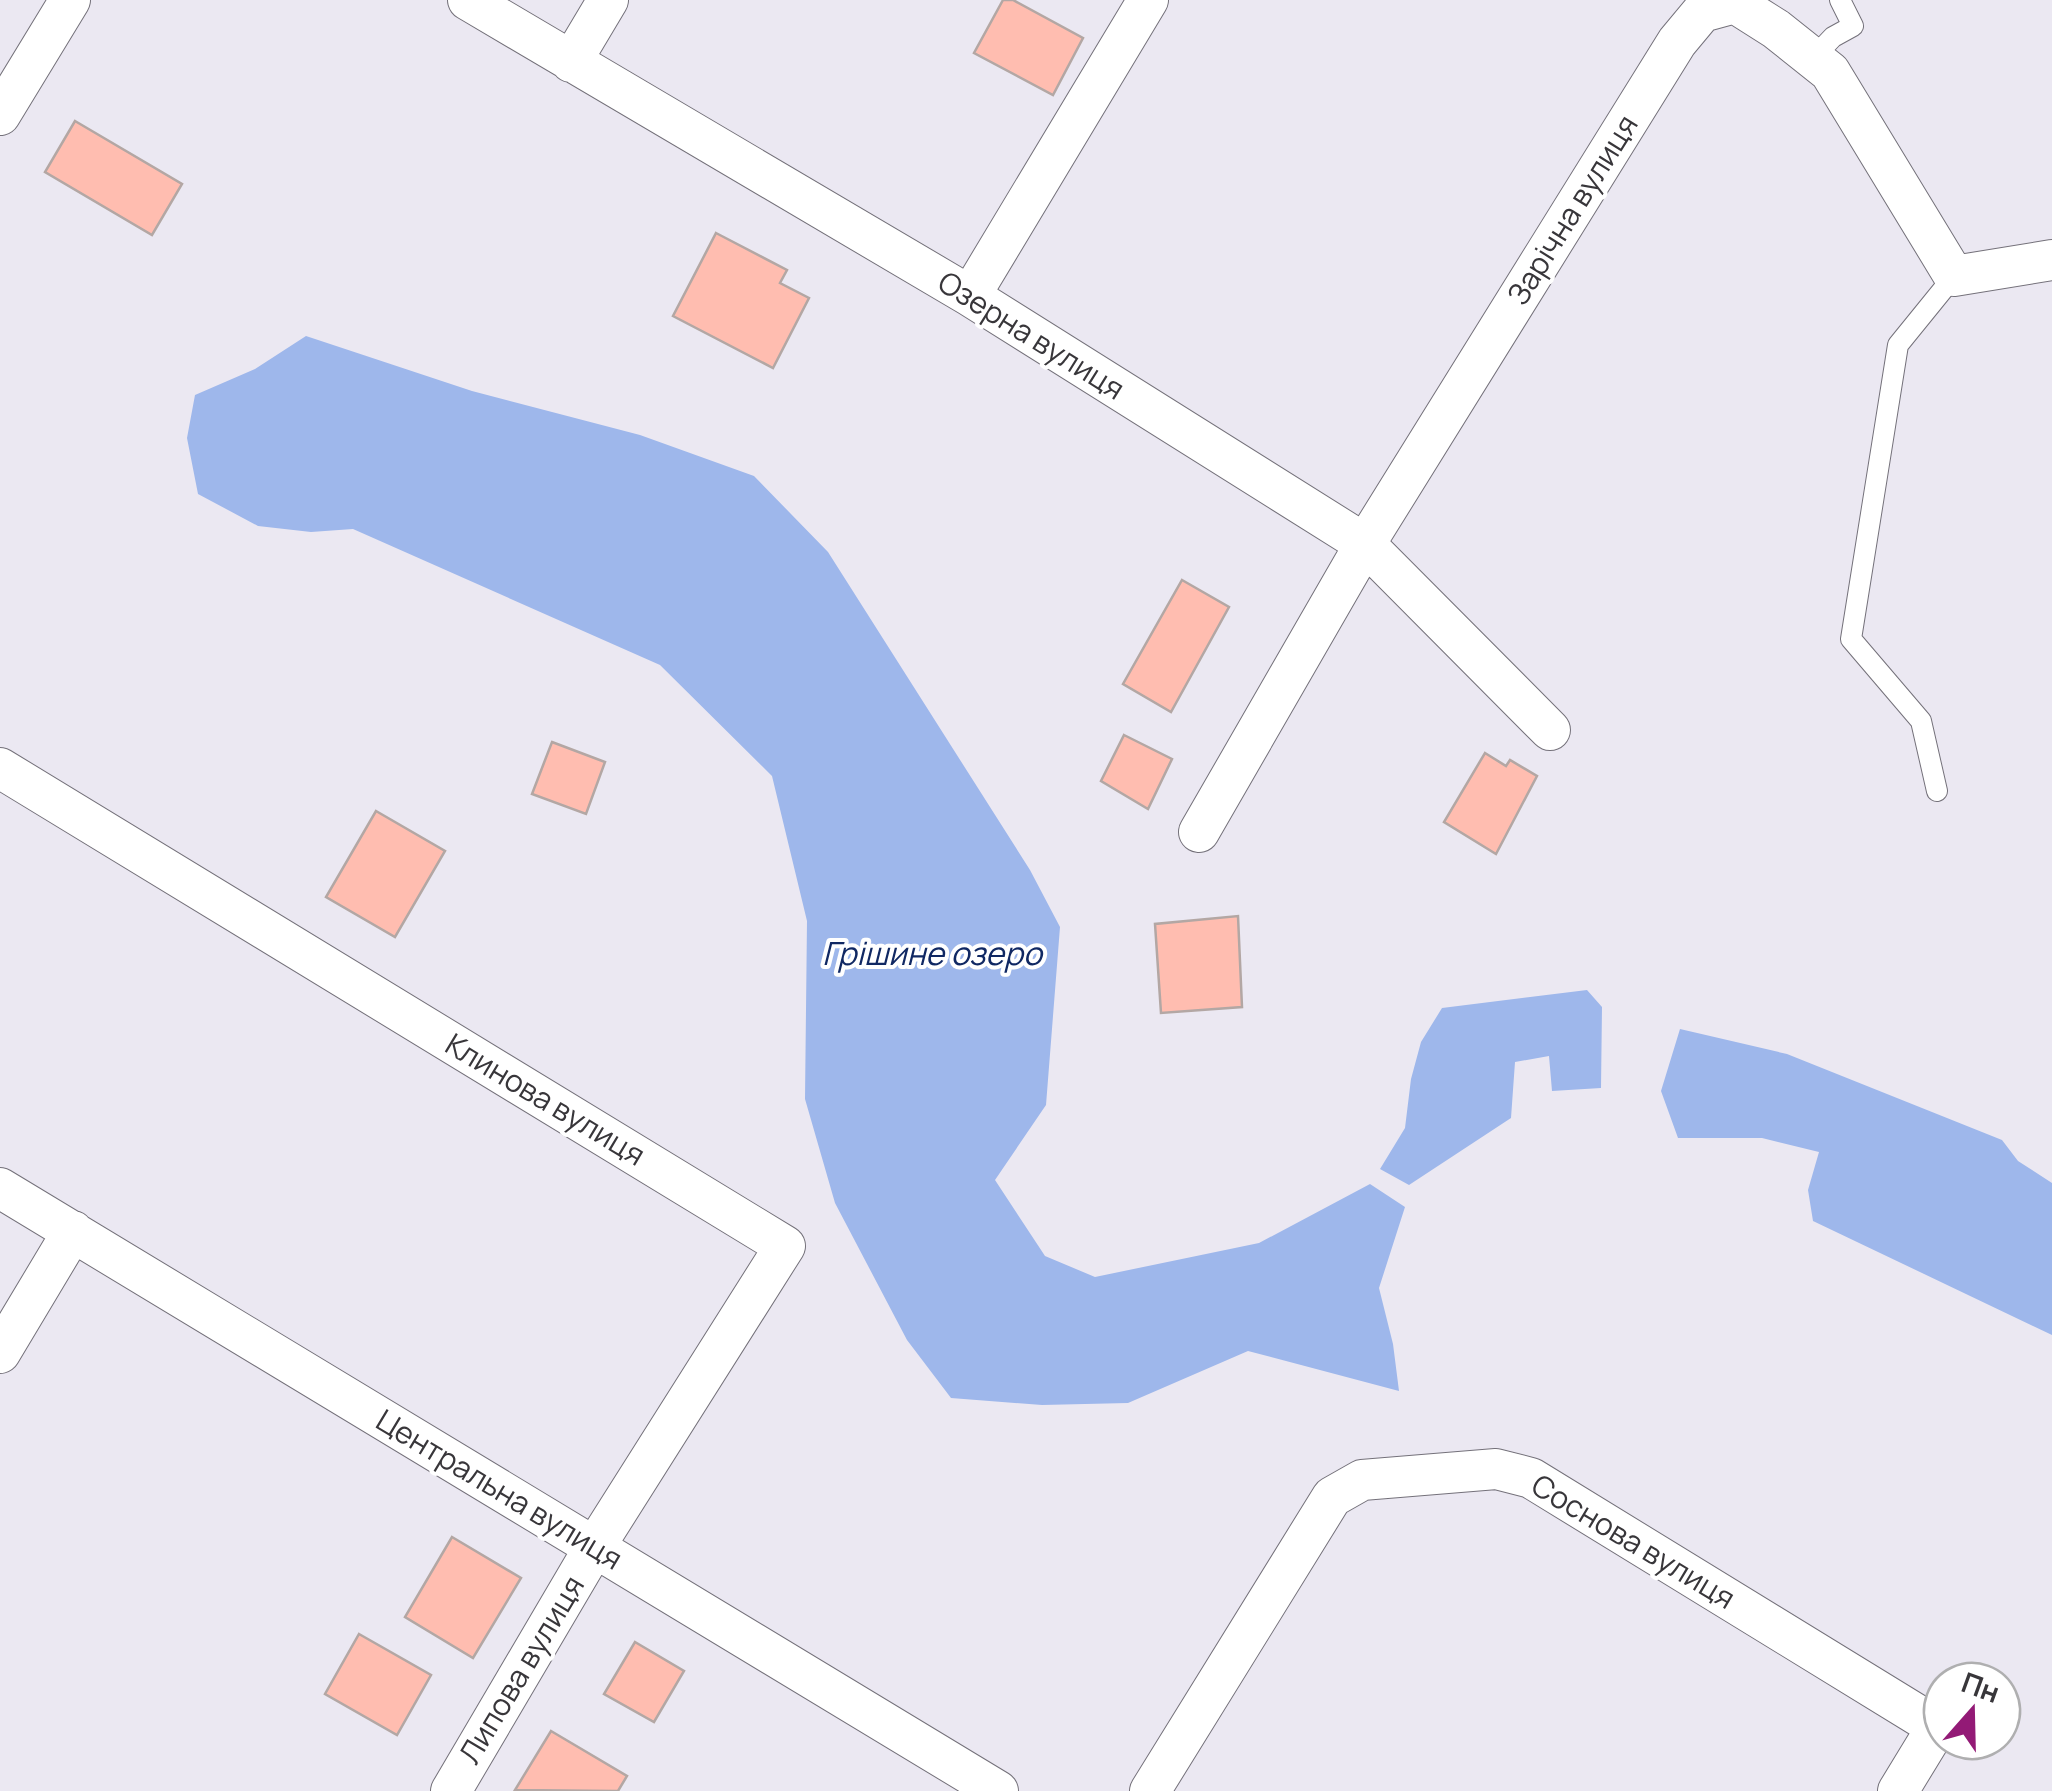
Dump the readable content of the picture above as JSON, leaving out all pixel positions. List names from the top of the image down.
{
  "streets": {
    "street": [
      "Зарічна вулиця",
      "Озерна вулиця",
      "Клинова вулиця",
      "Центральна вулиця",
      "Соснова вулиця",
      "Липова вулиця"
    ]
  },
  "crossings": [
    ["Зарічна вулиця", "Озерна вулиця"],
    ["Клинова вулиця", "Центральна вулиця"],
    ["Клинова вулиця", "Липова вулиця"],
    ["Центральна вулиця", "Липова вулиця"]
  ],
  "water": ["Грішине озеро"],
  "north": "top"
}
